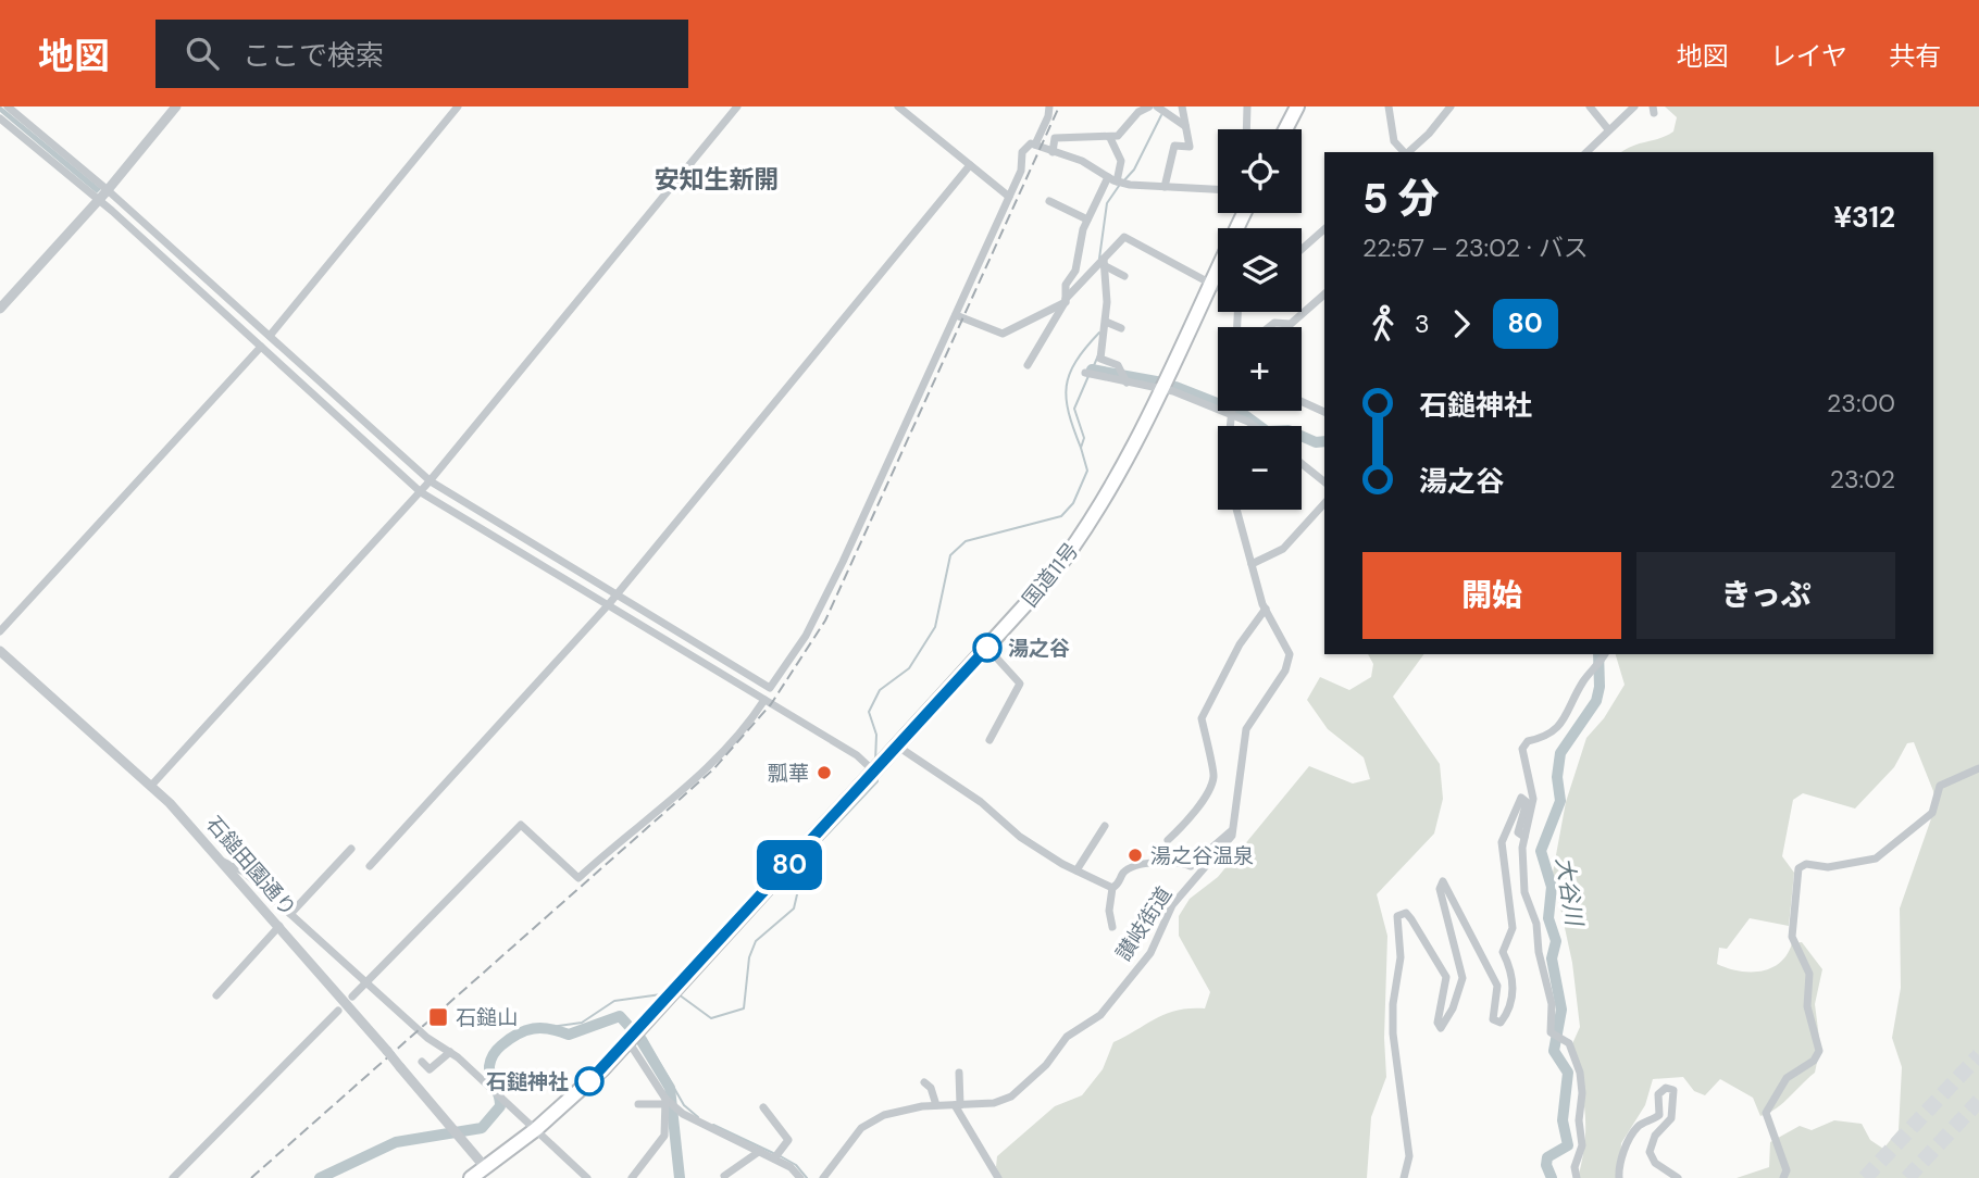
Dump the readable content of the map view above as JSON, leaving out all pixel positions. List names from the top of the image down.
{
  "streets": {
    "highway": ["国道11号"],
    "street": ["石鎚田園通り", "讃岐街道"]
  },
  "crossings": [
    ["国道11号", "石鎚田園通り"]
  ],
  "districts": ["安知生新開"],
  "water": ["大谷川"],
  "places": {
    "other": [
      "湯之谷",
      "瓢華",
      "湯之谷温泉",
      "石鎚神社"
    ],
    "transit": ["石鎚山"]
  },
  "lines": ["bus line 80"],
  "page": {
    "header": "地図",
    "search": "ここで検索",
    "nav": ["地図", "レイヤ", "共有"],
    "on_map": "80",
    "map_buttons": ["+", "−"],
    "heading": ["5 分", "22:57 – 23:02 · バス", "¥312"],
    "legs": ["3", "80"],
    "list": [
      {
        "name": "石鎚神社",
        "value": "23:00"
      },
      {
        "name": "湯之谷",
        "value": "23:02"
      }
    ],
    "buttons": ["開始", "きっぷ"]
  }
}
